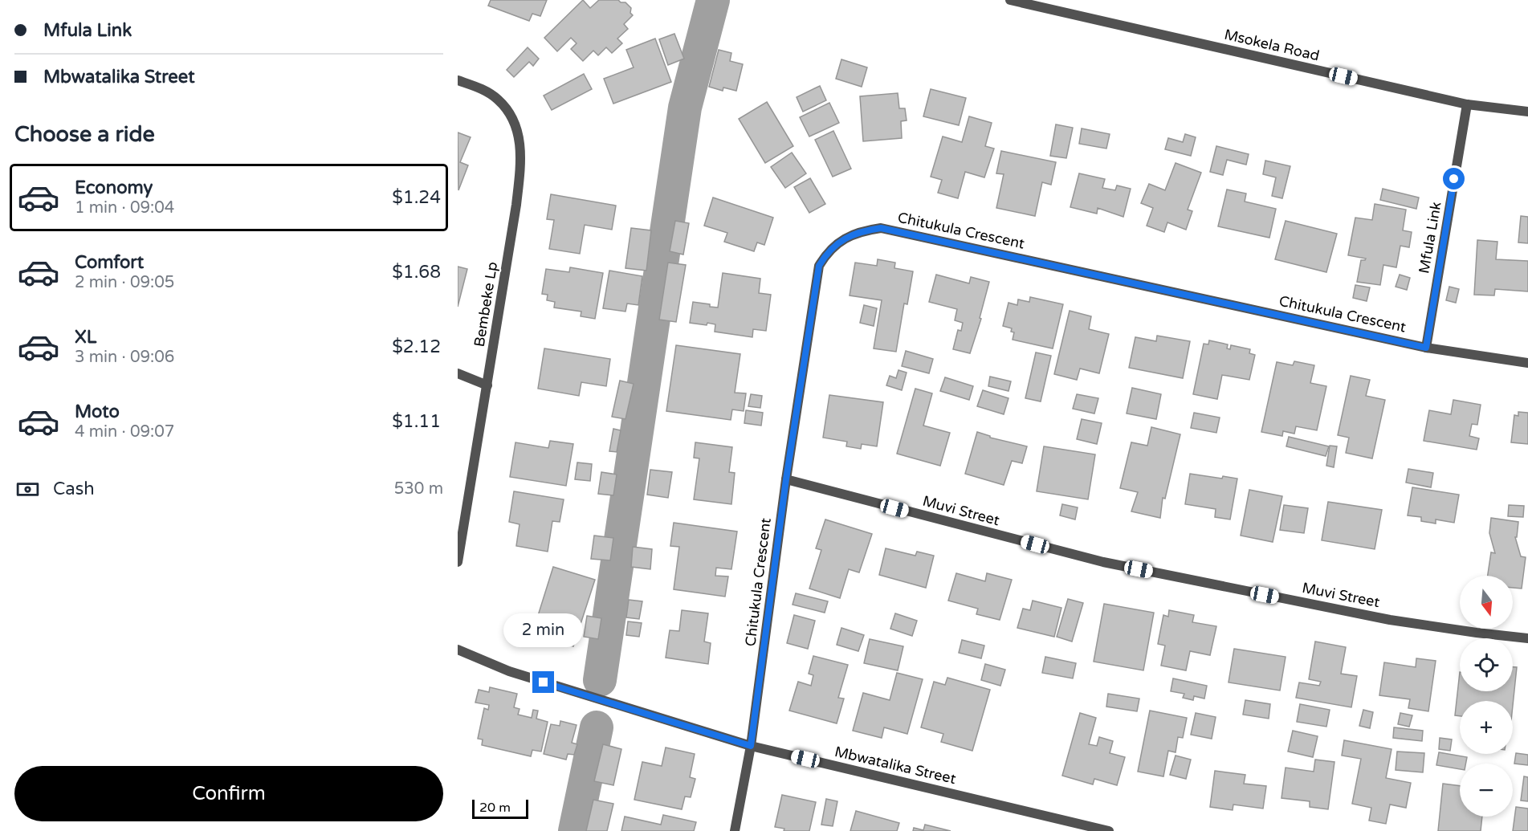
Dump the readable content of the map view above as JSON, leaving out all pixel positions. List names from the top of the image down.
{
  "streets": {
    "street": [
      "Msokela Road",
      "Chitukula Crescent",
      "Mfula Link",
      "Bembeke Lp",
      "Muvi Street",
      "Mbwatalika Street"
    ]
  },
  "crossings": [
    ["Msokela Road", "Mfula Link"],
    ["Chitukula Crescent", "Mfula Link"],
    ["Chitukula Crescent", "Muvi Street"],
    ["Chitukula Crescent", "Mbwatalika Street"]
  ],
  "scale_bar": "20 m",
  "north": "bottom",
  "page": {
    "banner": ["Mfula Link", "Mbwatalika Street"],
    "heading": "Choose a ride",
    "list": [
      {
        "name": "Economy",
        "note": "1 min · 09:04",
        "value": "$1.24"
      },
      {
        "name": "Comfort",
        "note": "2 min · 09:05",
        "value": "$1.68"
      },
      {
        "name": "XL",
        "note": "3 min · 09:06",
        "value": "$2.12"
      },
      {
        "name": "Moto",
        "note": "4 min · 09:07",
        "value": "$1.11"
      }
    ],
    "pay": ["Cash", "530 m"],
    "map_buttons": ["+", "−"],
    "bubble": "2 min",
    "buttons": "Confirm",
    "scale": "20 m"
  }
}
